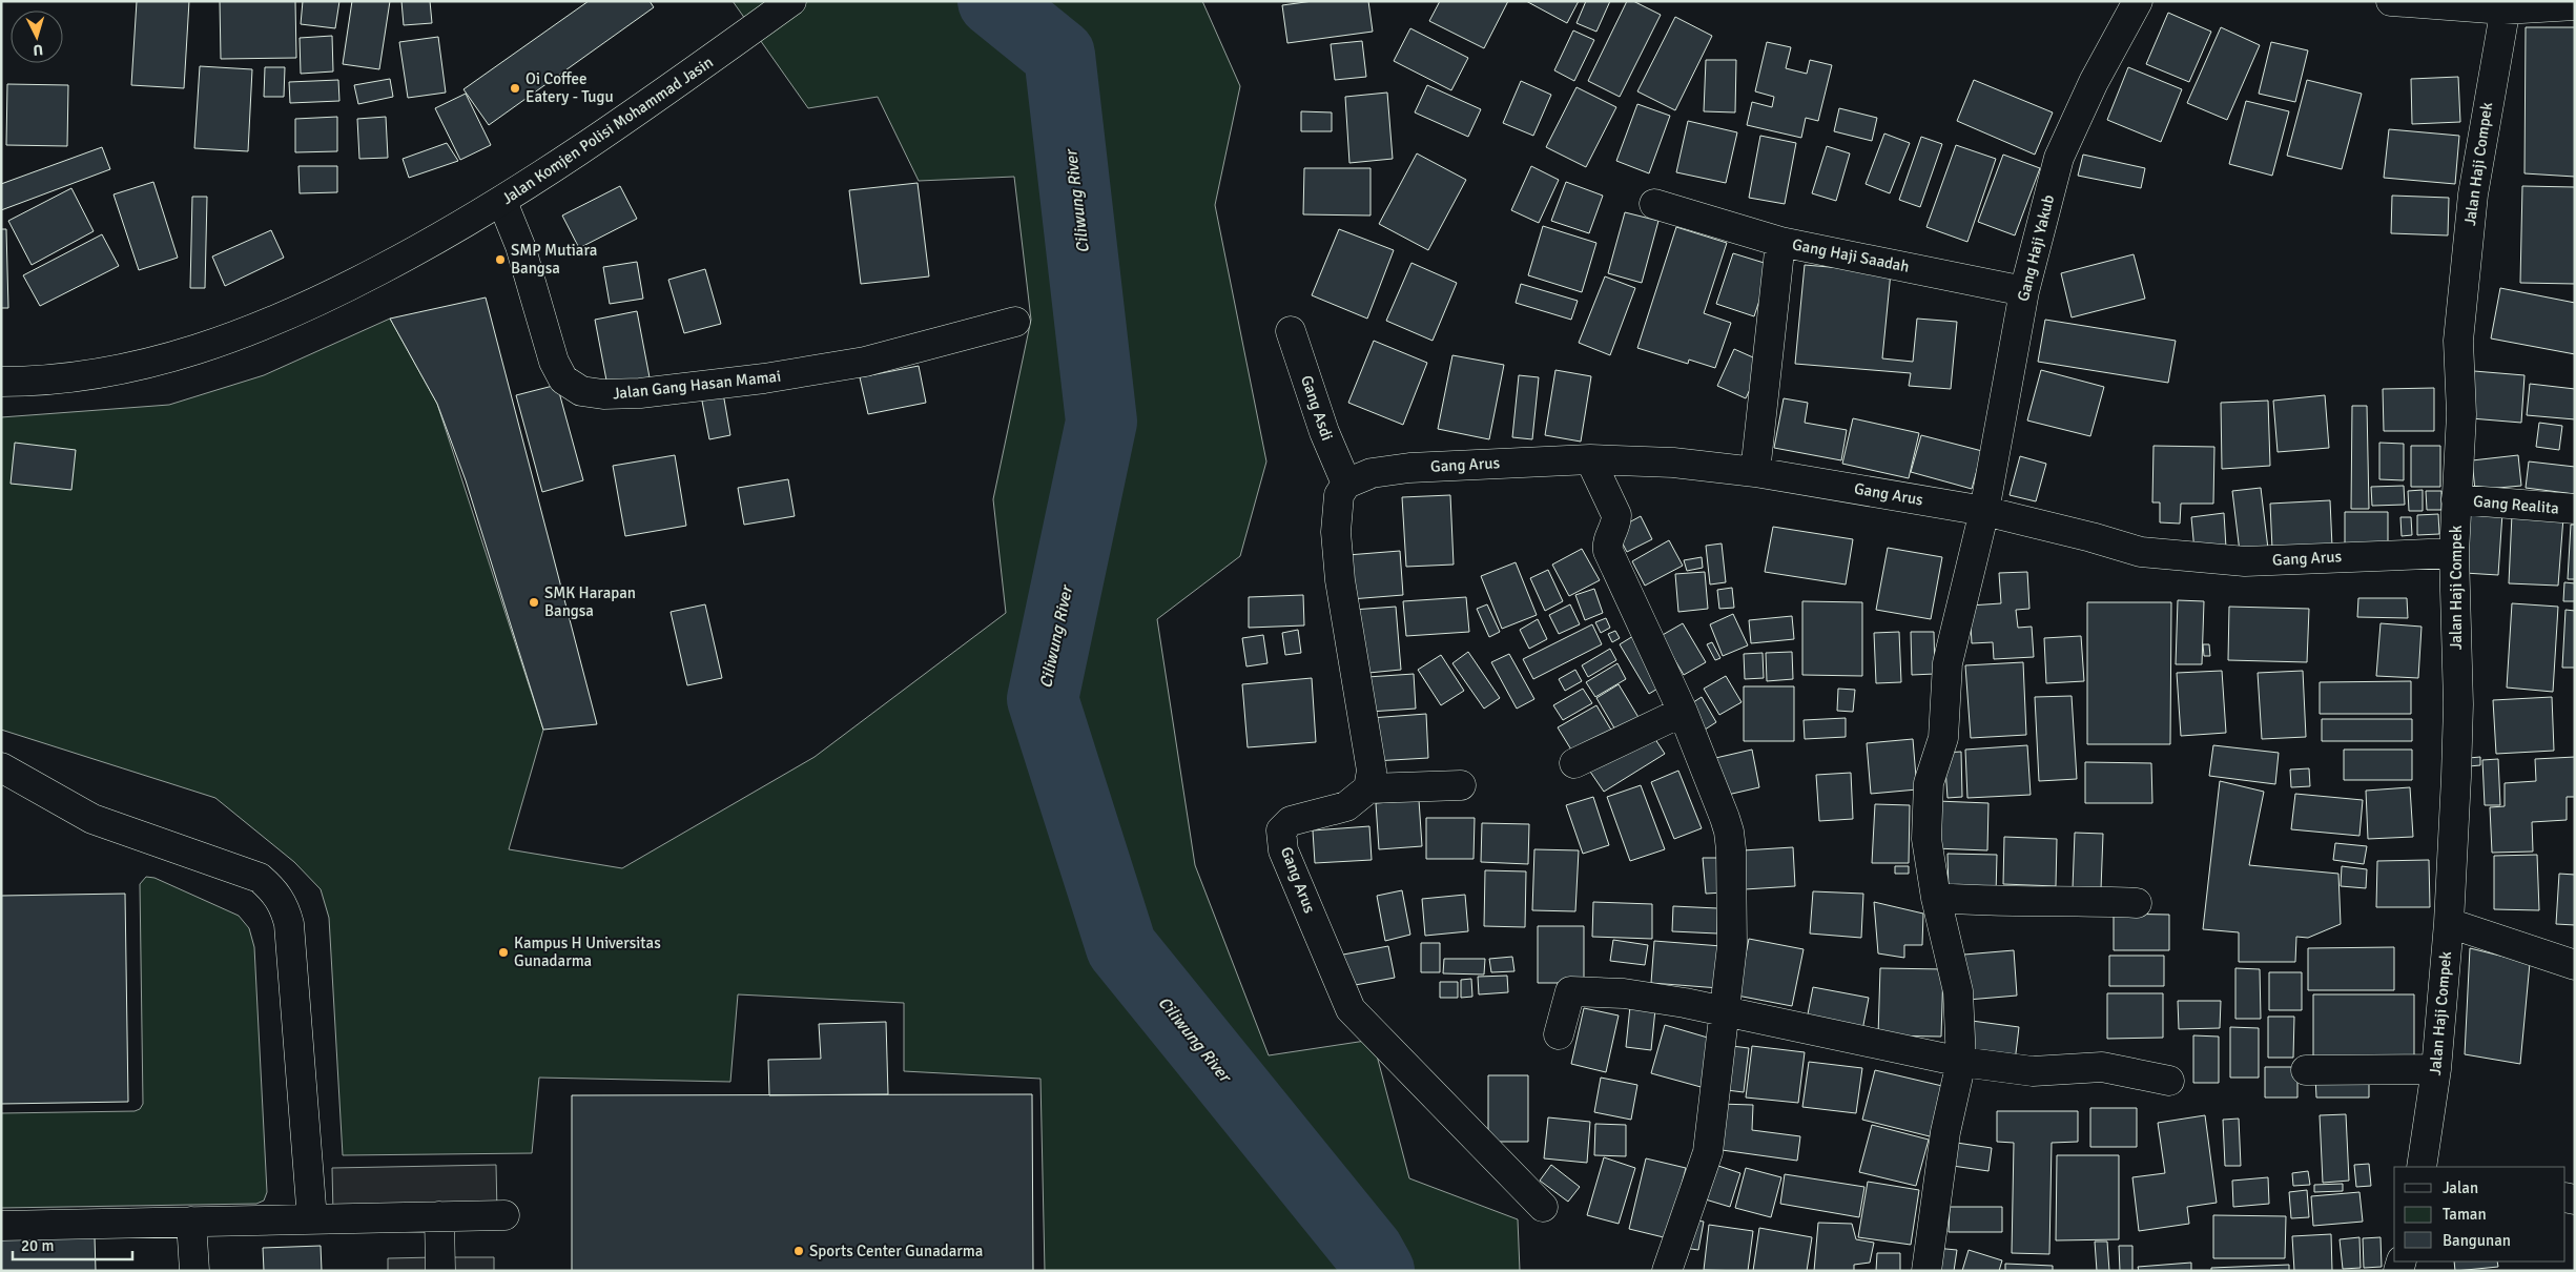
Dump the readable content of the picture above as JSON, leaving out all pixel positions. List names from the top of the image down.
{
  "streets": {
    "street": [
      "Jalan Komjen Polisi Mohammad Jasin",
      "Jalan Haji Compek",
      "Gang Haji Yakub",
      "Gang Haji Saadah",
      "Jalan Gang Hasan Mamai",
      "Gang Asdi",
      "Gang Arus",
      "Gang Realita"
    ]
  },
  "crossings": [
    ["Jalan Komjen Polisi Mohammad Jasin", "Jalan Gang Hasan Mamai"],
    ["Jalan Haji Compek", "Gang Arus"],
    ["Jalan Haji Compek", "Gang Realita"],
    ["Gang Haji Yakub", "Gang Haji Saadah"],
    ["Gang Haji Yakub", "Gang Arus"],
    ["Gang Haji Saadah", "Gang Arus"],
    ["Gang Asdi", "Gang Arus"]
  ],
  "water": ["Ciliwung River"],
  "places": [
    "Oi Coffee Eatery - Tugu",
    "SMP Mutiara Bangsa",
    "SMK Harapan Bangsa",
    "Kampus H Universitas Gunadarma",
    "Sports Center Gunadarma"
  ],
  "legend": ["Jalan", "Taman", "Bangunan"],
  "scale_bar": "20 m",
  "north": "bottom"
}
